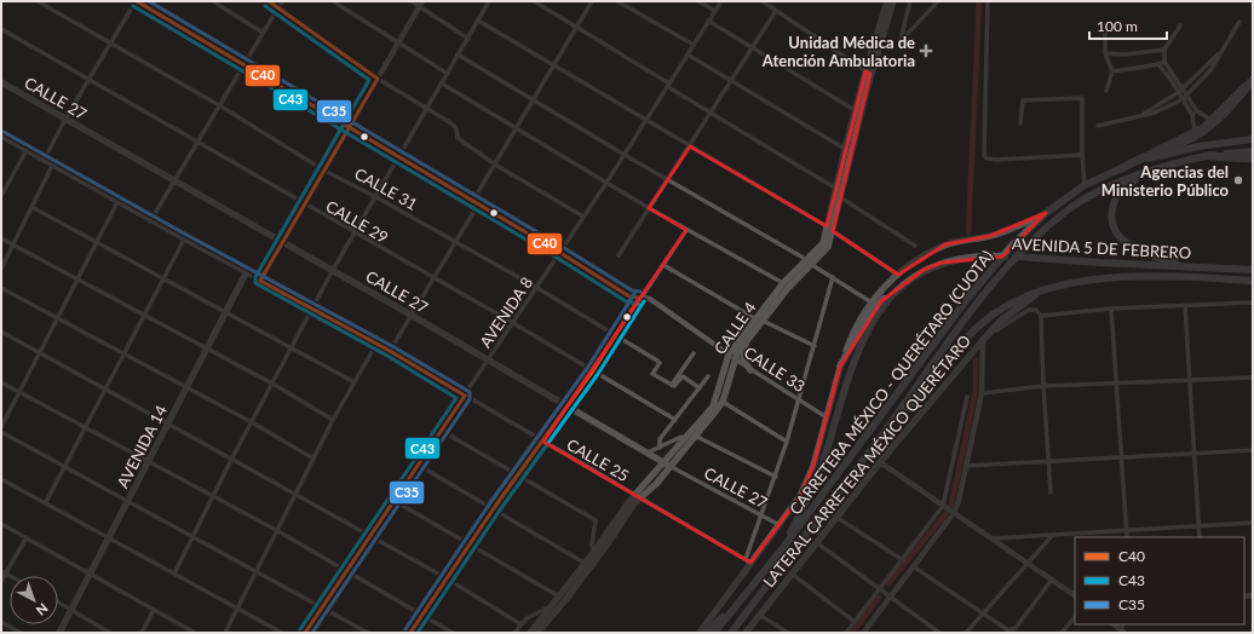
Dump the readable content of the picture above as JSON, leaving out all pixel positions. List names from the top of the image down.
{
  "streets": {
    "highway": ["AVENIDA 5 DE FEBRERO", "CARRETERA MÉXICO - QUERÉTARO (CUOTA)"],
    "main road": [
      "CALLE 27",
      "CALLE 4",
      "AVENIDA 14",
      "LATERAL CARRETERA MÉXICO QUERÉTARO"
    ],
    "street": [
      "CALLE 31",
      "CALLE 29",
      "AVENIDA 8",
      "CALLE 33",
      "CALLE 25"
    ]
  },
  "crossings": [
    ["CALLE 27", "AVENIDA 8"],
    ["CALLE 27", "CALLE 4"],
    ["CALLE 27", "LATERAL CARRETERA MÉXICO QUERÉTARO"],
    ["CALLE 31", "AVENIDA 8"],
    ["CALLE 29", "AVENIDA 8"],
    ["AVENIDA 5 DE FEBRERO", "CARRETERA MÉXICO - QUERÉTARO (CUOTA)"],
    ["AVENIDA 8", "CALLE 33"],
    ["AVENIDA 8", "CALLE 25"],
    ["CALLE 4", "CALLE 33"],
    ["CALLE 4", "CALLE 25"],
    ["CALLE 33", "LATERAL CARRETERA MÉXICO QUERÉTARO"],
    ["CARRETERA MÉXICO - QUERÉTARO (CUOTA)", "LATERAL CARRETERA MÉXICO QUERÉTARO"],
    ["AVENIDA 14", "CALLE 25"],
    ["CALLE 25", "LATERAL CARRETERA MÉXICO QUERÉTARO"]
  ],
  "places": {
    "health": ["Unidad Médica de Atención Ambulatoria"],
    "other": ["Agencias del Ministerio Público"]
  },
  "lines": ["transit line C40", "transit line C35", "transit line C43"],
  "legend": ["C40", "C43", "C35"],
  "scale_bar": "100 m",
  "north": "bottom right"
}
